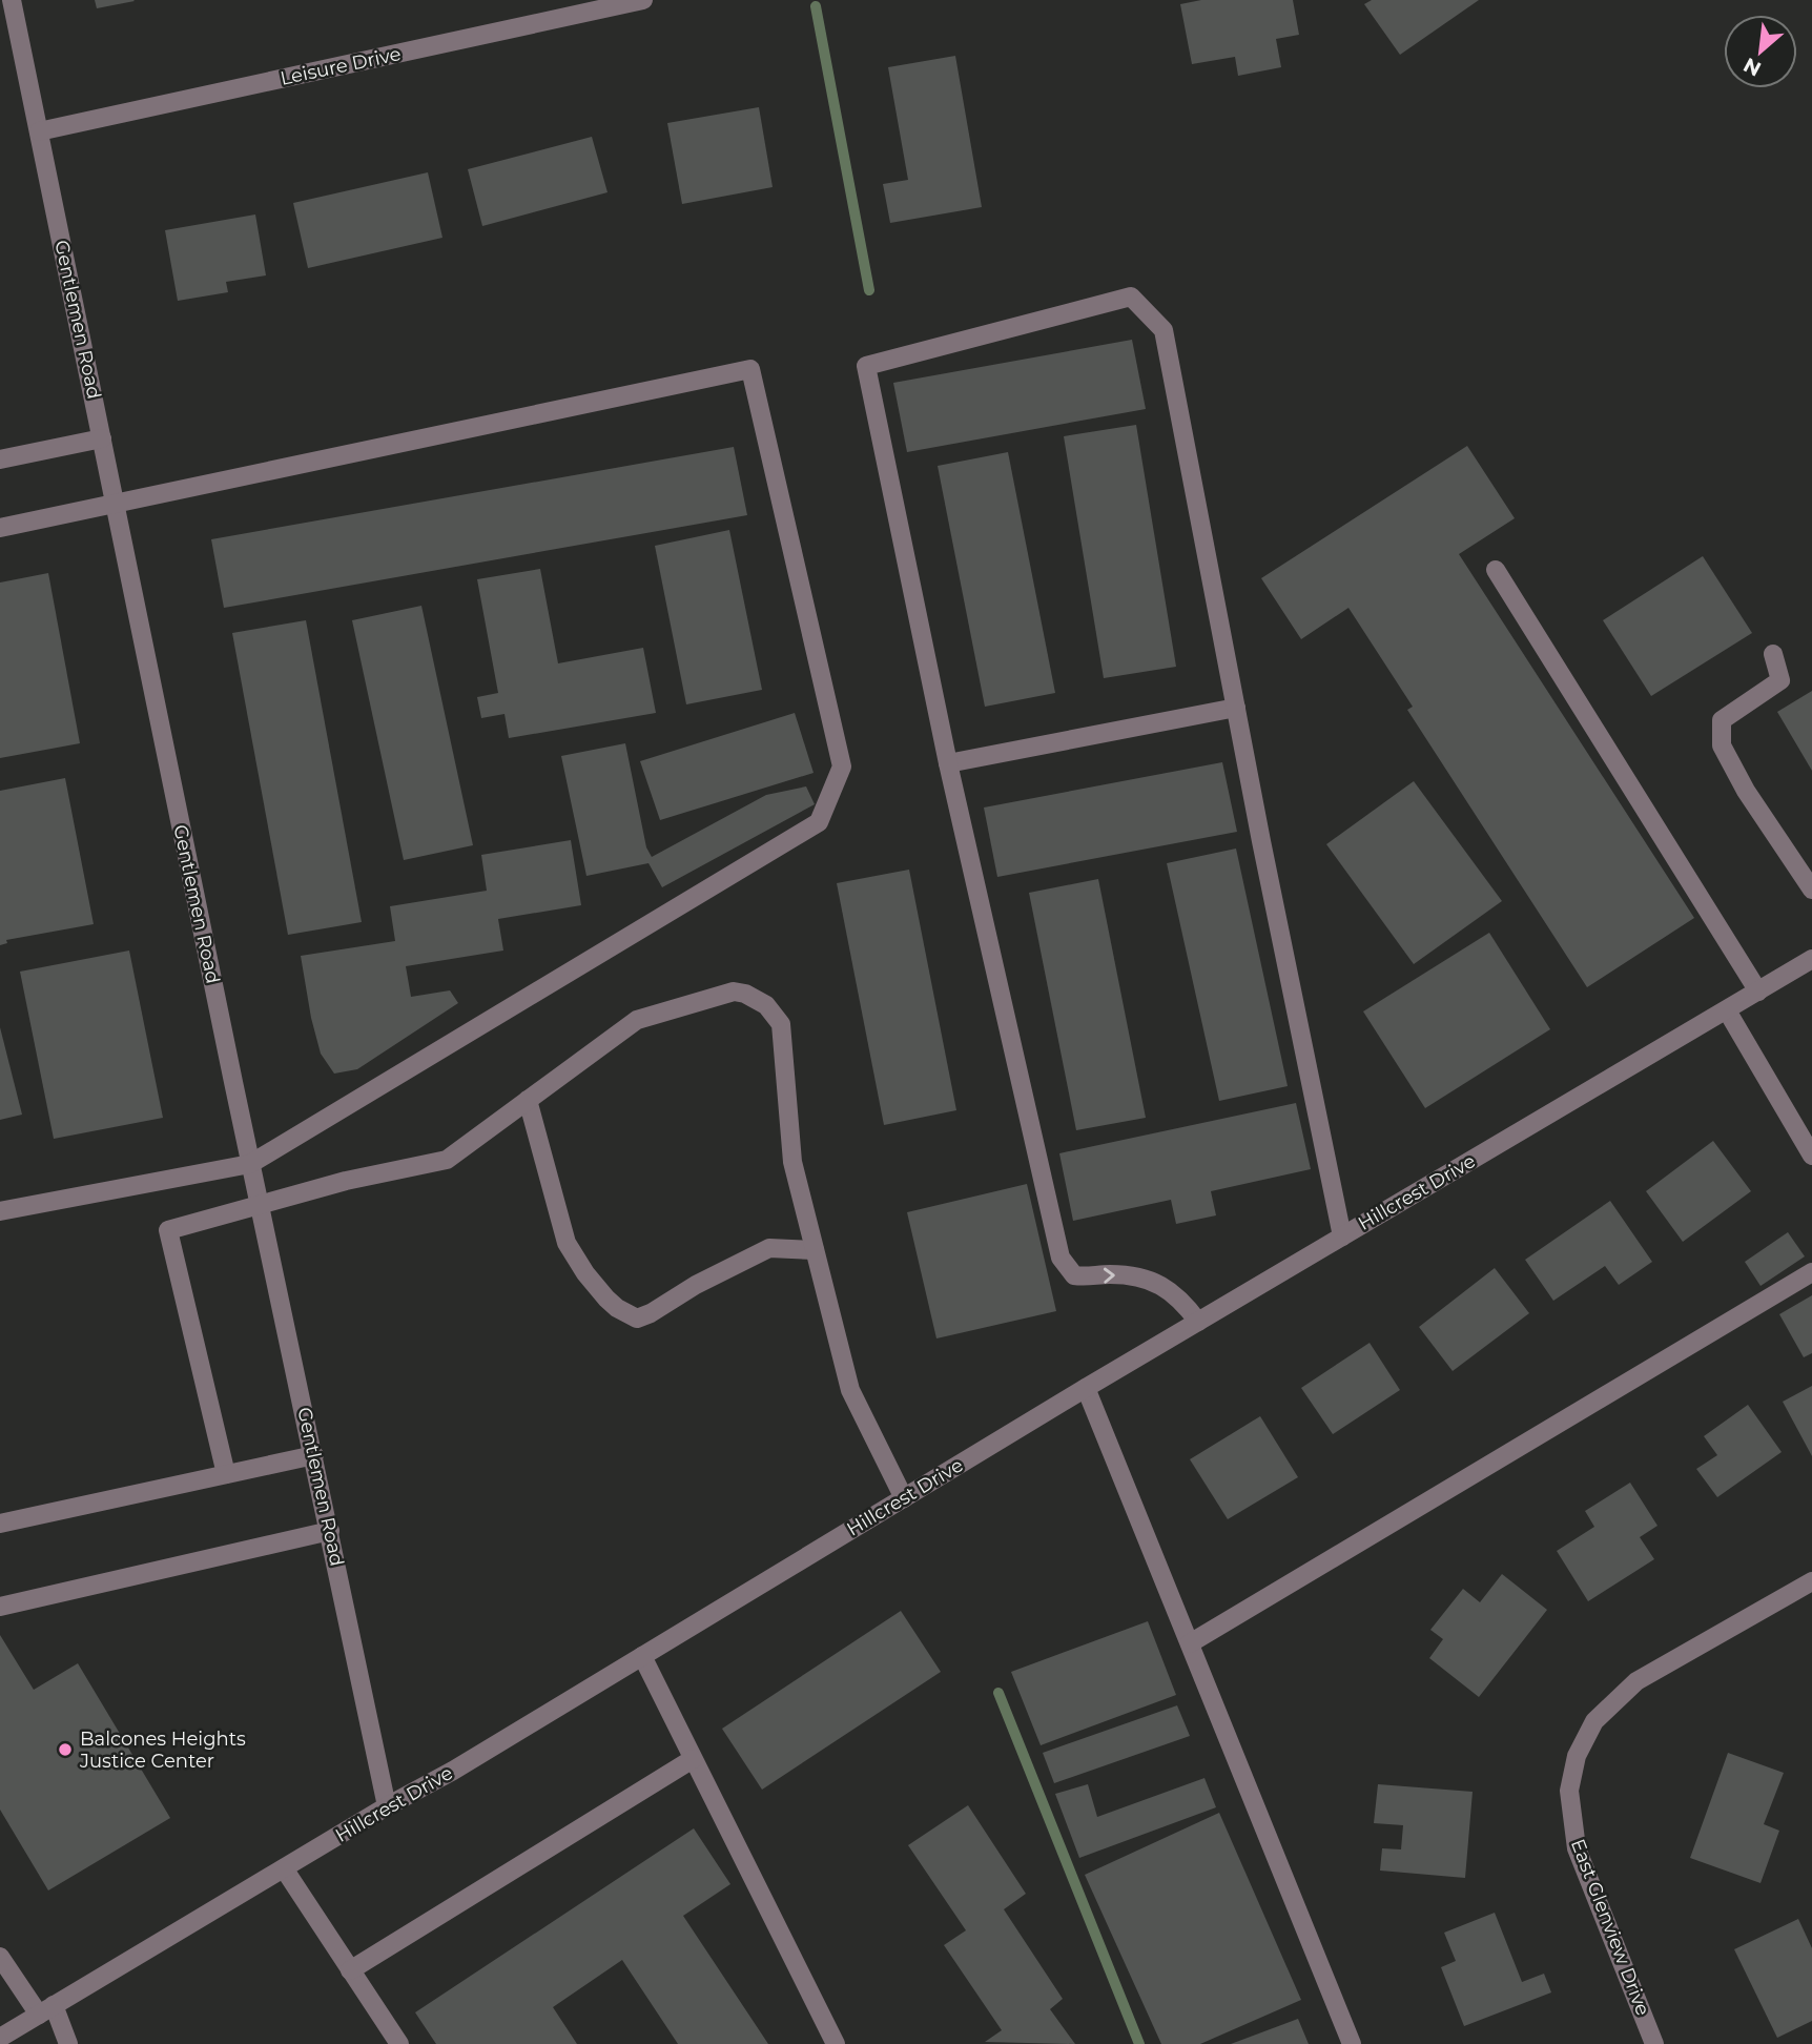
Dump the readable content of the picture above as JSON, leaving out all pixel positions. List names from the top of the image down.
{
  "streets": {
    "street": [
      "Leisure Drive",
      "Gentlemen Road",
      "Hillcrest Drive",
      "East Glenview Drive"
    ]
  },
  "crossings": [
    ["Leisure Drive", "Gentlemen Road"],
    ["Gentlemen Road", "Hillcrest Drive"]
  ],
  "places": ["Balcones Heights Justice Center"],
  "north": "bottom left"
}
